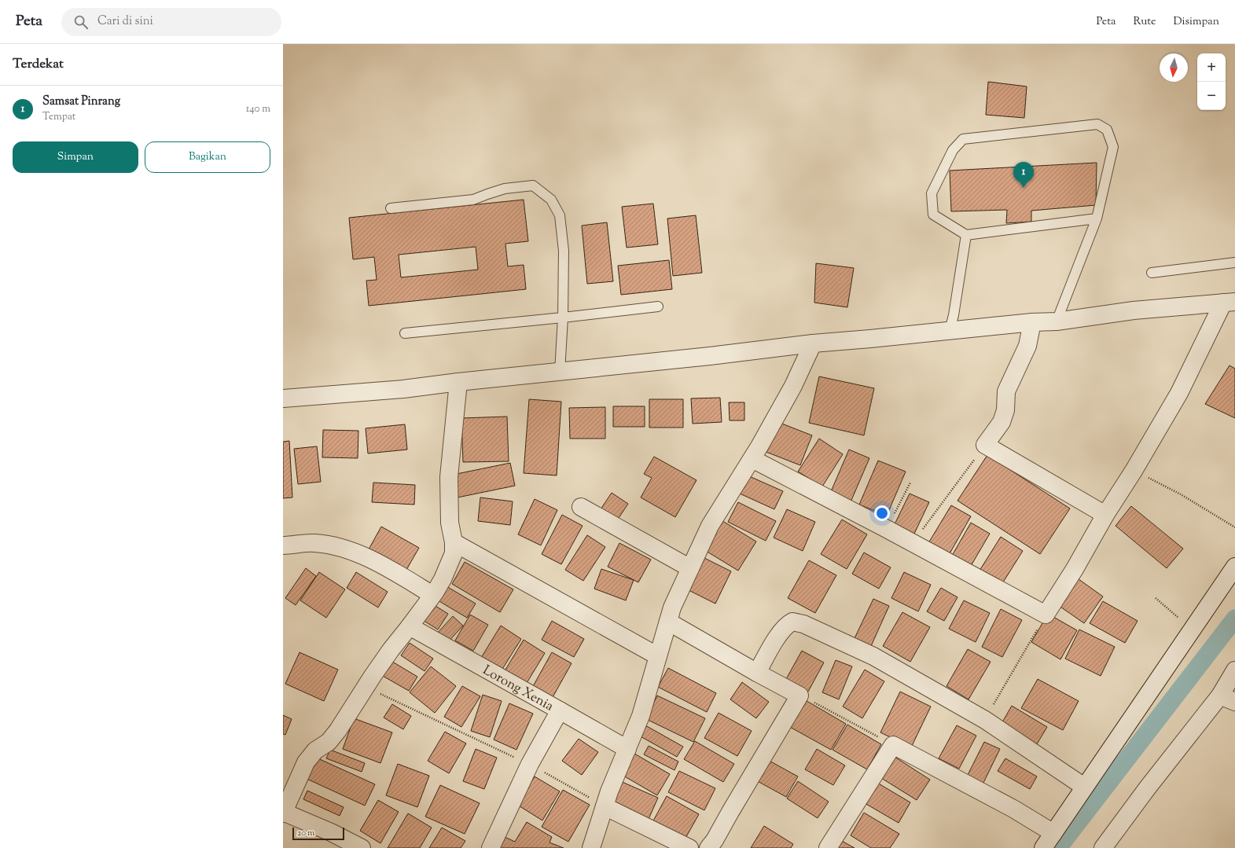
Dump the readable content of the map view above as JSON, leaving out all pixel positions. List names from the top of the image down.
{
  "streets": {
    "street": ["Lorong Xenia"]
  },
  "scale_bar": "20 m",
  "north": "bottom",
  "page": {
    "header": "Peta",
    "search": "Cari di sini",
    "nav": ["Peta", "Rute", "Disimpan"],
    "heading": "Terdekat",
    "map_buttons": ["+", "−"],
    "list": [
      {
        "mark": "1",
        "name": "Samsat Pinrang",
        "note": "Tempat",
        "value": "140 m"
      }
    ],
    "buttons": ["Simpan", "Bagikan"],
    "pins": "1",
    "scale": "20 m"
  }
}
